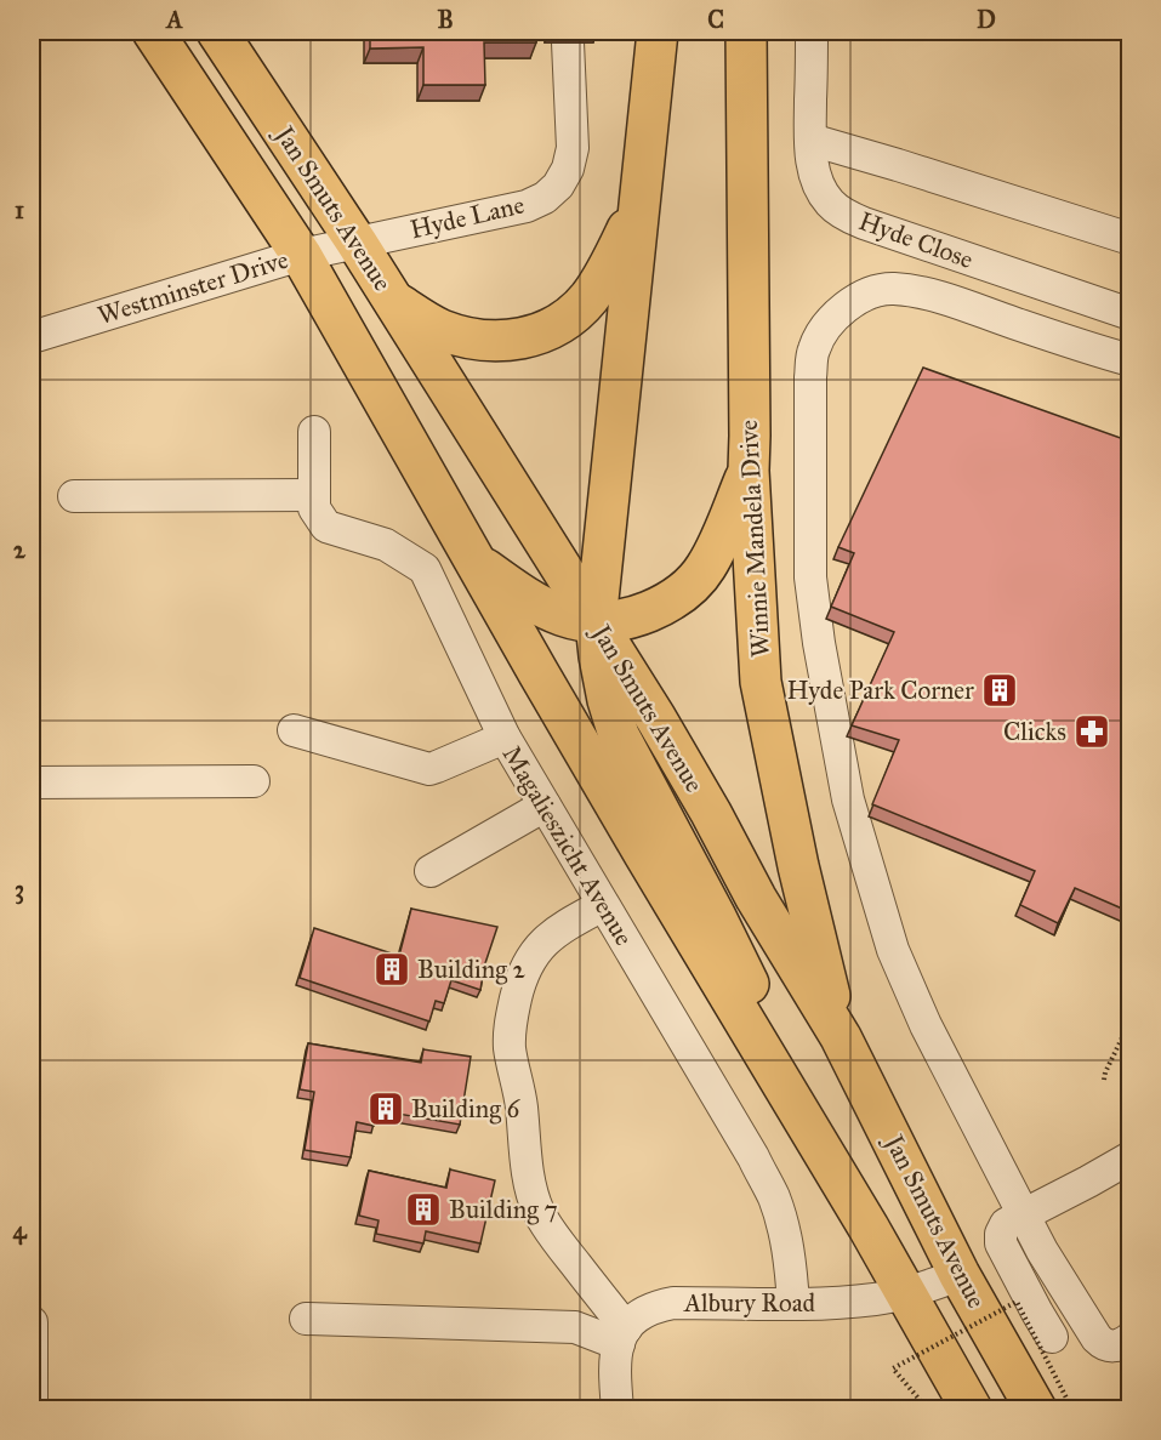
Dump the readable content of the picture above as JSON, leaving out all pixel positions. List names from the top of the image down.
{
  "streets": {
    "main road": ["Jan Smuts Avenue", "Winnie Mandela Drive"],
    "street": [
      "Hyde Lane",
      "Hyde Close",
      "Westminster Drive",
      "Magalieszicht Avenue",
      "Albury Road"
    ]
  },
  "crossings": [
    ["Jan Smuts Avenue", "Hyde Lane"],
    ["Jan Smuts Avenue", "Westminster Drive"],
    ["Jan Smuts Avenue", "Winnie Mandela Drive"],
    ["Jan Smuts Avenue", "Albury Road"],
    ["Hyde Lane", "Westminster Drive"],
    ["Magalieszicht Avenue", "Albury Road"]
  ],
  "places": {
    "building": [
      "Hyde Park Corner",
      "Building 2",
      "Building 6",
      "Building 7"
    ],
    "pharmacy": ["Clicks"]
  },
  "grid": {
    "columns": [
      "A",
      "B",
      "C",
      "D"
    ],
    "rows": [
      "1",
      "2",
      "3",
      "4"
    ]
  }
}
